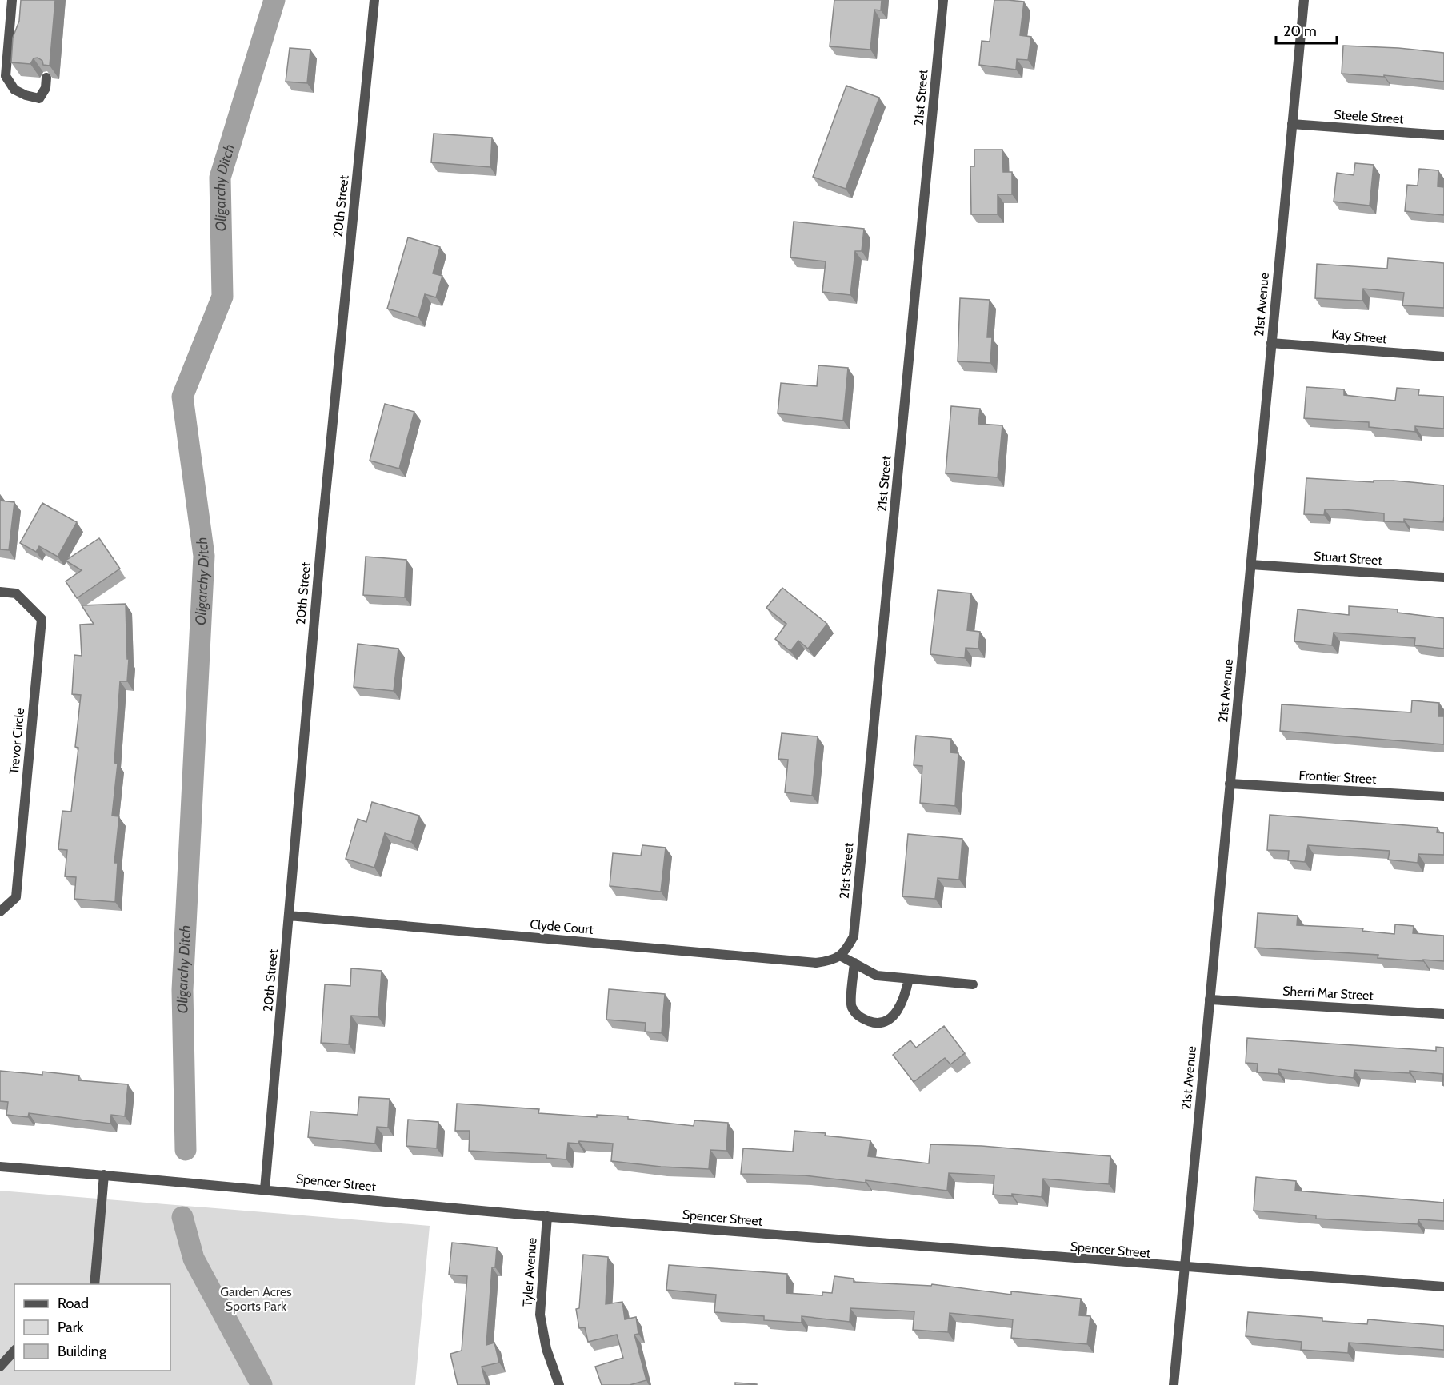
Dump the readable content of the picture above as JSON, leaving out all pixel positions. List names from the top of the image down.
{
  "streets": {
    "street": [
      "21st Street",
      "Steele Street",
      "20th Street",
      "21st Avenue",
      "Kay Street",
      "Stuart Street",
      "Trevor Circle",
      "Frontier Street",
      "Clyde Court",
      "Sherri Mar Street",
      "Spencer Street",
      "Tyler Avenue"
    ]
  },
  "crossings": [
    ["21st Street", "Clyde Court"],
    ["Steele Street", "21st Avenue"],
    ["20th Street", "Clyde Court"],
    ["20th Street", "Spencer Street"],
    ["21st Avenue", "Kay Street"],
    ["21st Avenue", "Stuart Street"],
    ["21st Avenue", "Frontier Street"],
    ["21st Avenue", "Sherri Mar Street"],
    ["21st Avenue", "Spencer Street"],
    ["Spencer Street", "Tyler Avenue"]
  ],
  "water": ["Oligarchy Ditch"],
  "parks": ["Garden Acres Sports Park"],
  "legend": ["Road", "Park", "Building"],
  "scale_bar": "20 m"
}
